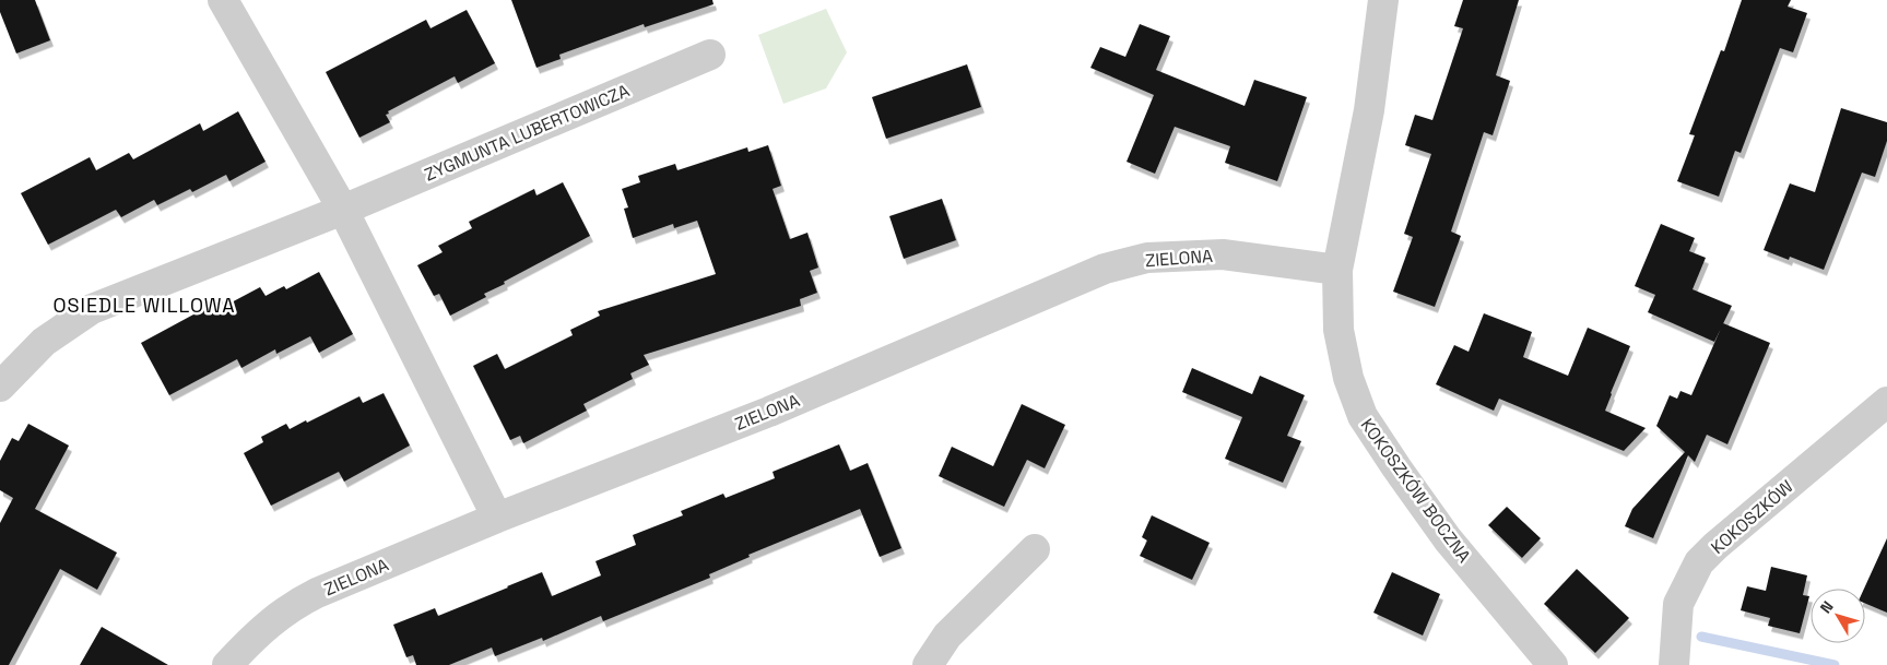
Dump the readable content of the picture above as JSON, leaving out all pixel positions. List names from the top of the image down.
{
  "streets": {
    "street": [
      "ZYGMUNTA LUBERTOWICZA",
      "ZIELONA",
      "KOKOSZKÓW BOCZNA",
      "KOKOSZKÓW"
    ]
  },
  "crossings": [
    ["ZIELONA", "KOKOSZKÓW BOCZNA"]
  ],
  "districts": ["OSIEDLE WILLOWA"],
  "north": "top left"
}
